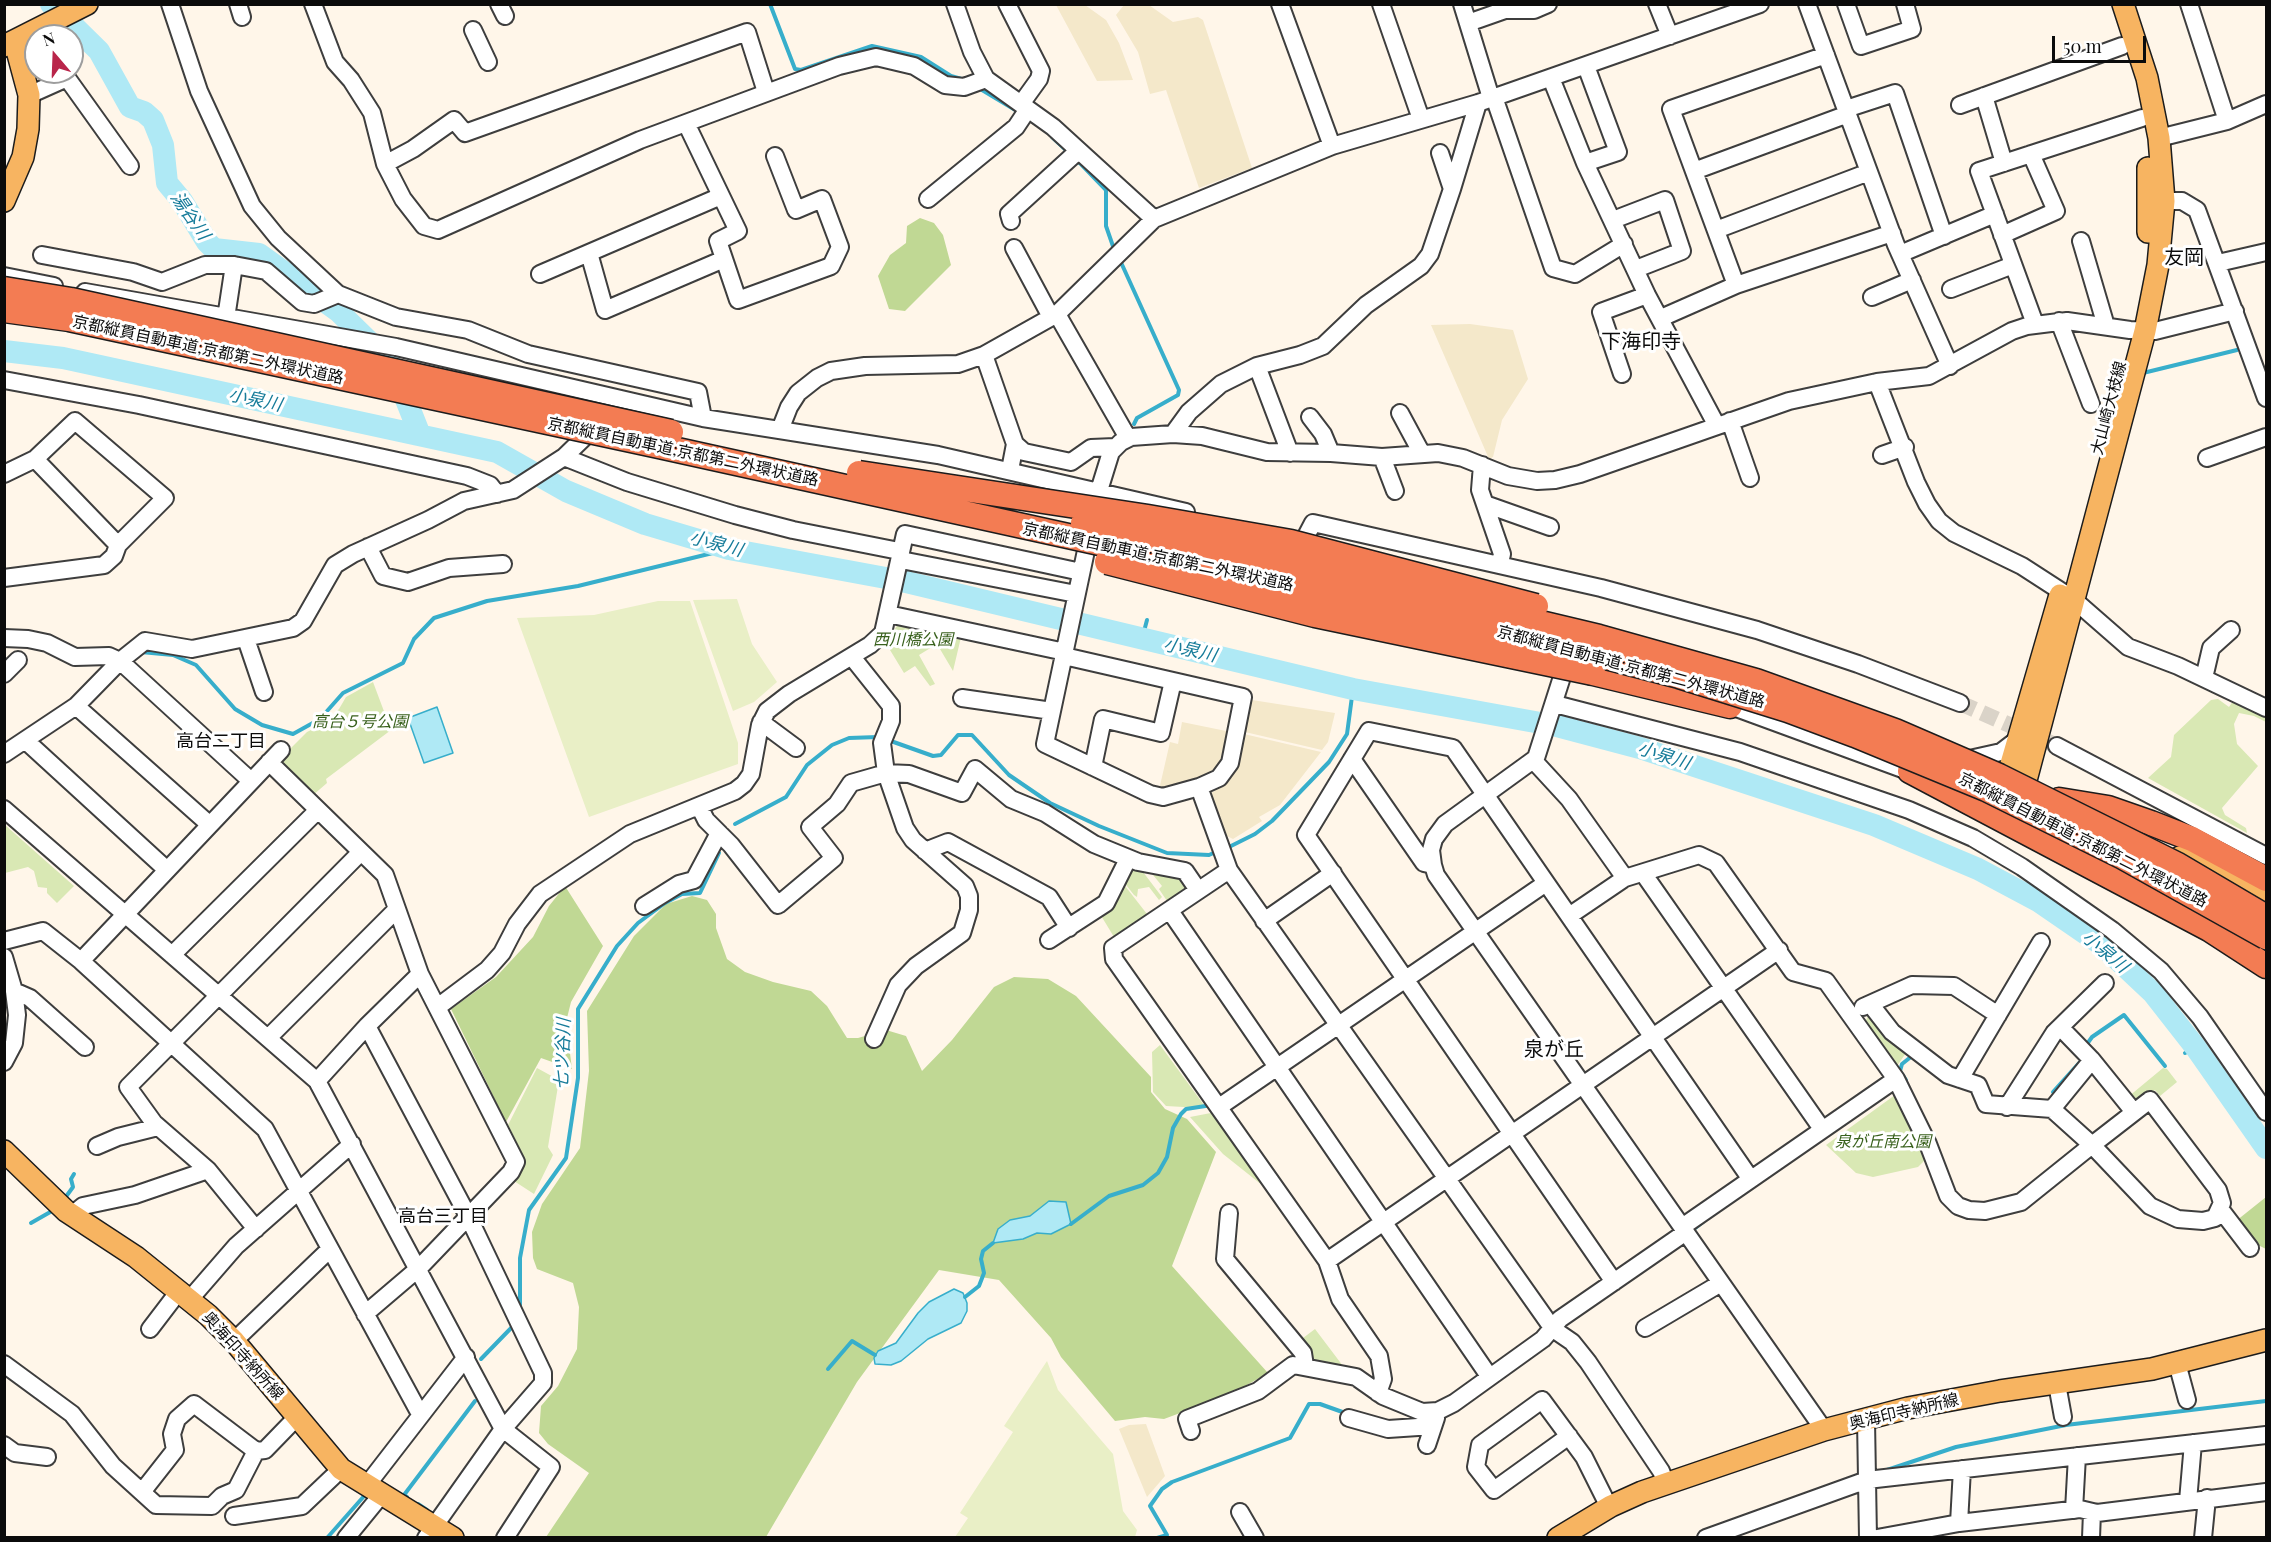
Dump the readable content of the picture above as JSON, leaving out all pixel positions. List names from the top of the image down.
{
  "streets": {
    "highway": ["京都縦貫自動車道;京都第二外環状道路"],
    "main road": ["大山崎大枝線", "奥海印寺納所線"]
  },
  "districts": [
    "友岡",
    "下海印寺",
    "高台二丁目",
    "泉が丘",
    "高台三丁目"
  ],
  "water": ["湯谷川", "小泉川", "七ツ谷川"],
  "parks": ["西川橋公園", "高台５号公園", "泉が丘南公園"],
  "scale_bar": "50 m",
  "north": "top"
}
